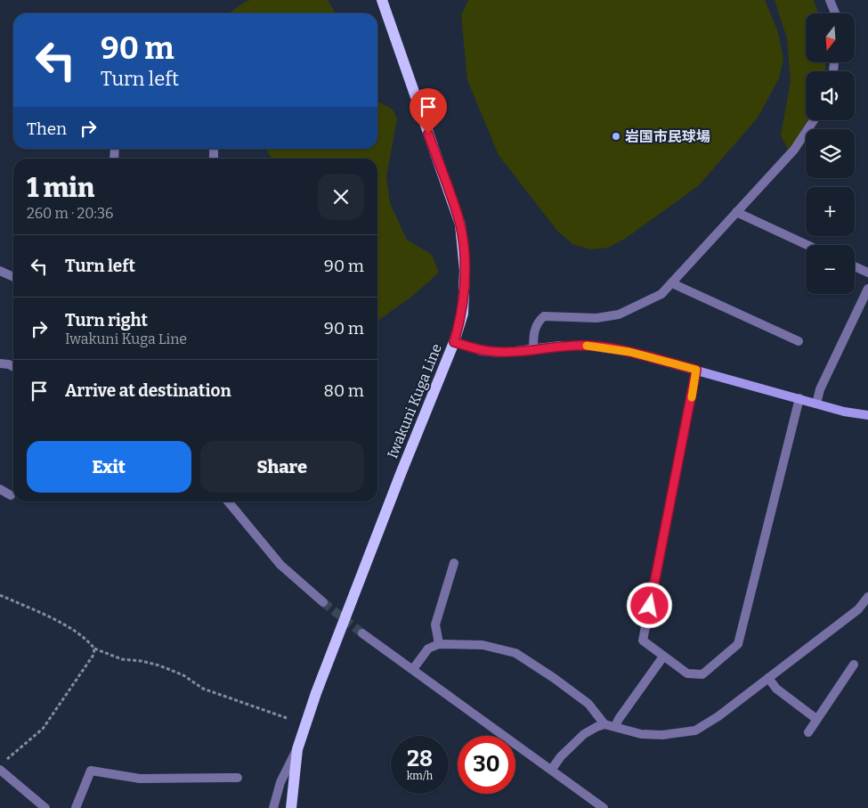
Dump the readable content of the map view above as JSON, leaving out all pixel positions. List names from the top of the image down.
{
  "streets": {
    "main road": ["Iwakuni Kuga Line"]
  },
  "places": ["岩国市民球場"],
  "north": "bottom",
  "page": {
    "map_buttons": ["+", "−"],
    "turn": ["90 m", "Turn left"],
    "then": "Then",
    "heading": ["1 min", "260 m · 20:36"],
    "list": [
      {
        "name": "Turn left",
        "value": "90 m"
      },
      {
        "name": "Turn right",
        "note": "Iwakuni Kuga Line",
        "value": "90 m"
      },
      {
        "name": "Arrive at destination",
        "value": "80 m"
      }
    ],
    "buttons": ["Exit", "Share"],
    "speed": "28 km/h",
    "limit": "30"
  }
}
